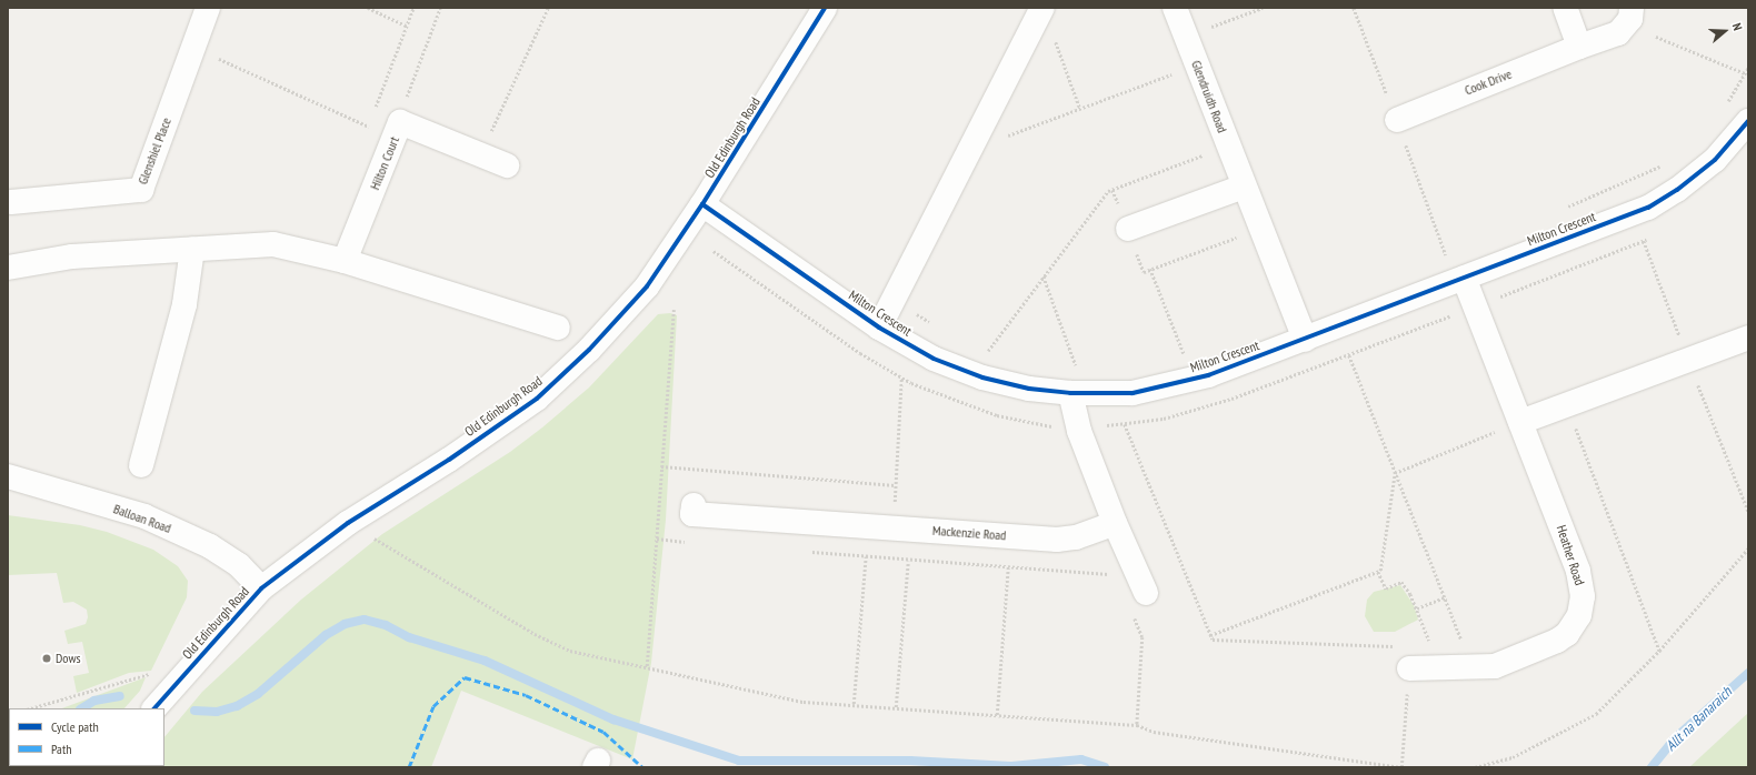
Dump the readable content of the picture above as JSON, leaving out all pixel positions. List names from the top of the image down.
{
  "streets": {
    "street": [
      "Cook Drive",
      "Glendruidh Road",
      "Old Edinburgh Road",
      "Glenshiel Place",
      "Hilton Court",
      "Milton Crescent",
      "Balloan Road",
      "Mackenzie Road",
      "Heather Road"
    ]
  },
  "crossings": [
    ["Glendruidh Road", "Milton Crescent"],
    ["Old Edinburgh Road", "Milton Crescent"],
    ["Old Edinburgh Road", "Balloan Road"],
    ["Milton Crescent", "Heather Road"]
  ],
  "water": ["Allt na Banaraich"],
  "places": ["Dows"],
  "legend": ["Cycle path", "Path"],
  "north": "right"
}
